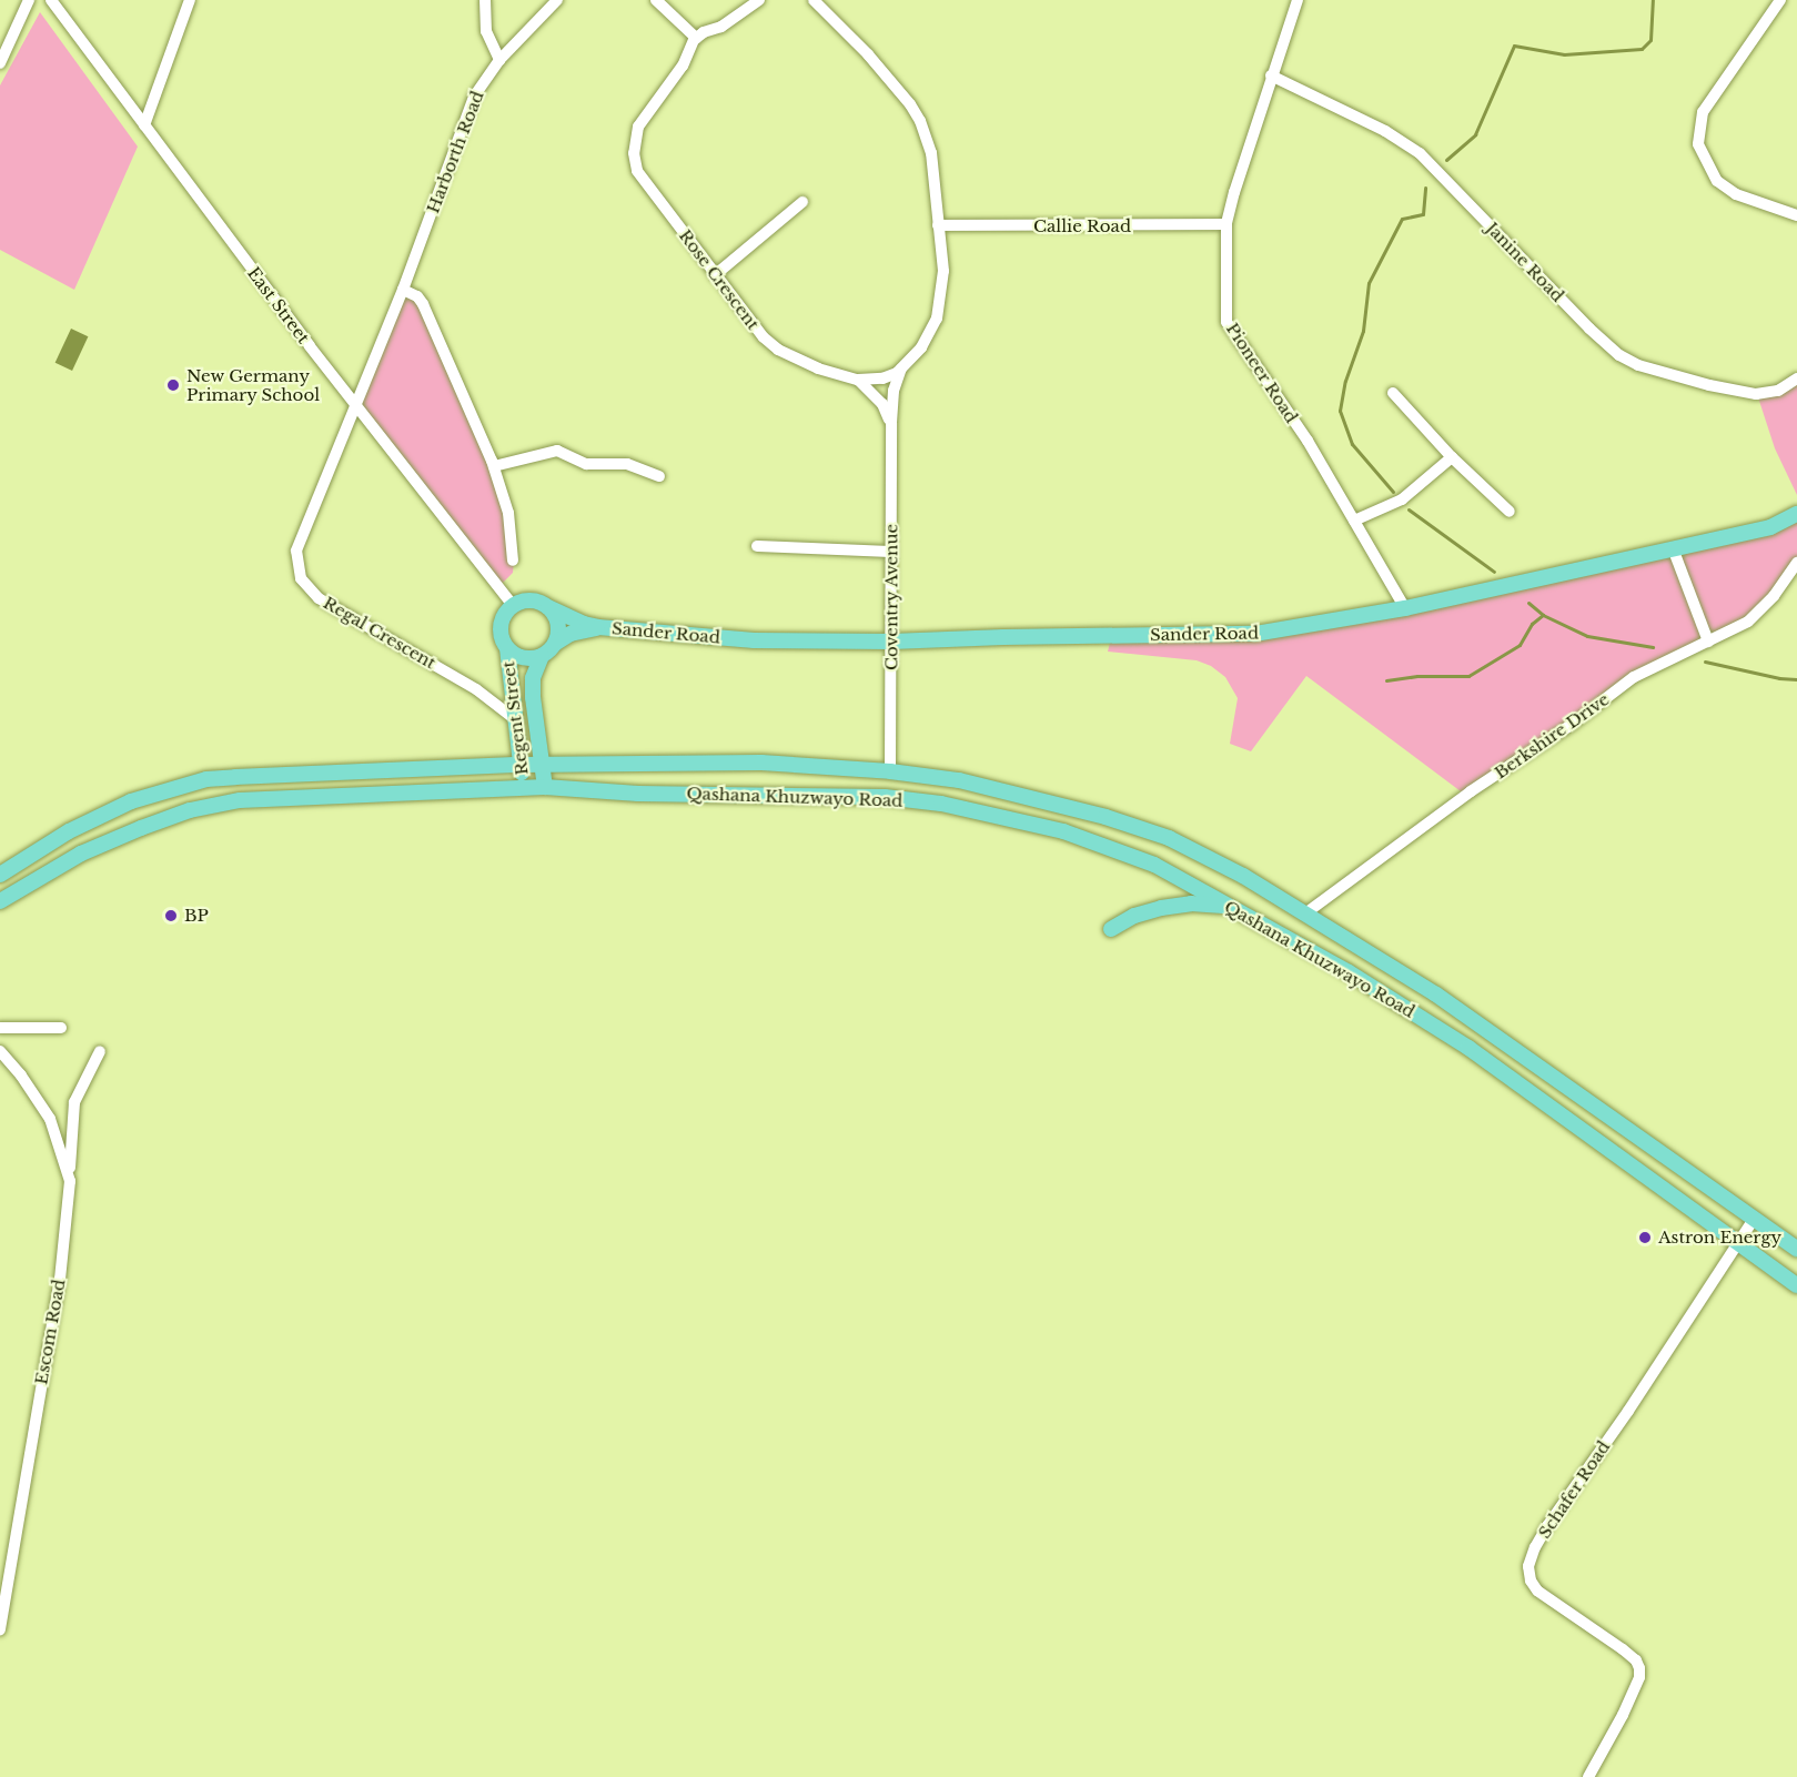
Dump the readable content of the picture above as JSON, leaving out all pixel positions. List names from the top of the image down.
{
  "streets": {
    "main road": ["Sander Road", "Regent Street", "Qashana Khuzwayo Road"],
    "street": [
      "Harborth Road",
      "Callie Road",
      "Janine Road",
      "Rose Crescent",
      "East Street",
      "Pioneer Road",
      "Coventry Avenue",
      "Regal Crescent",
      "Berkshire Drive",
      "Escom Road",
      "Schafer Road"
    ]
  },
  "crossings": [
    ["Harborth Road", "East Street"],
    ["Harborth Road", "Regal Crescent"],
    ["Callie Road", "Pioneer Road"],
    ["Janine Road", "Pioneer Road"],
    ["Rose Crescent", "Coventry Avenue"],
    ["East Street", "Regal Crescent"],
    ["East Street", "Sander Road"],
    ["East Street", "Regent Street"],
    ["Pioneer Road", "Sander Road"],
    ["Coventry Avenue", "Sander Road"],
    ["Coventry Avenue", "Qashana Khuzwayo Road"],
    ["Regal Crescent", "Regent Street"],
    ["Sander Road", "Regent Street"],
    ["Regent Street", "Qashana Khuzwayo Road"],
    ["Berkshire Drive", "Qashana Khuzwayo Road"],
    ["Qashana Khuzwayo Road", "Schafer Road"]
  ],
  "places": ["New Germany Primary School", "BP", "Astron Energy"]
}
